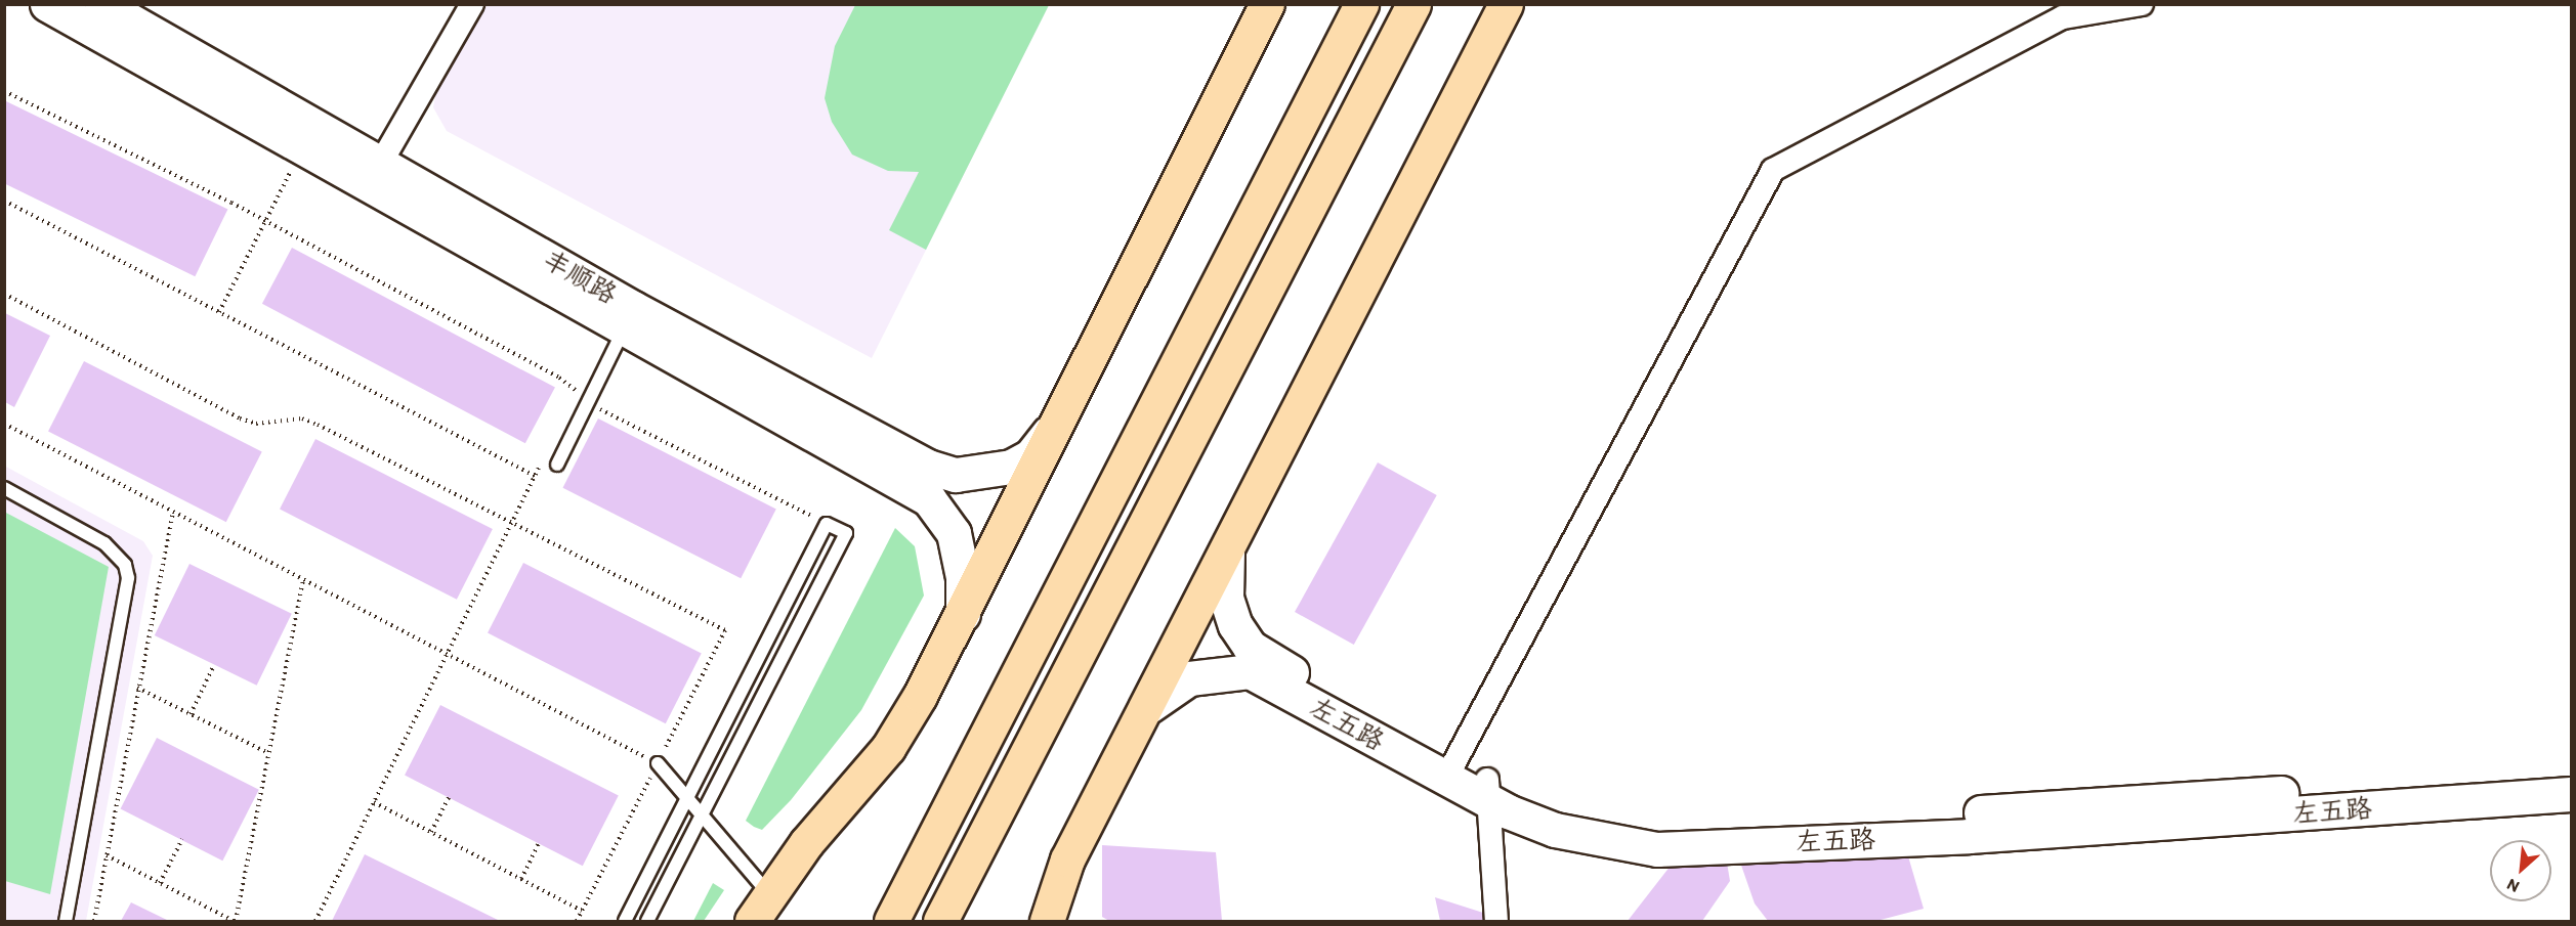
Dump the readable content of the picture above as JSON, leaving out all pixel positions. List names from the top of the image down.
{
  "streets": {
    "main road": ["丰顺路", "左五路"]
  },
  "north": "bottom left"
}
